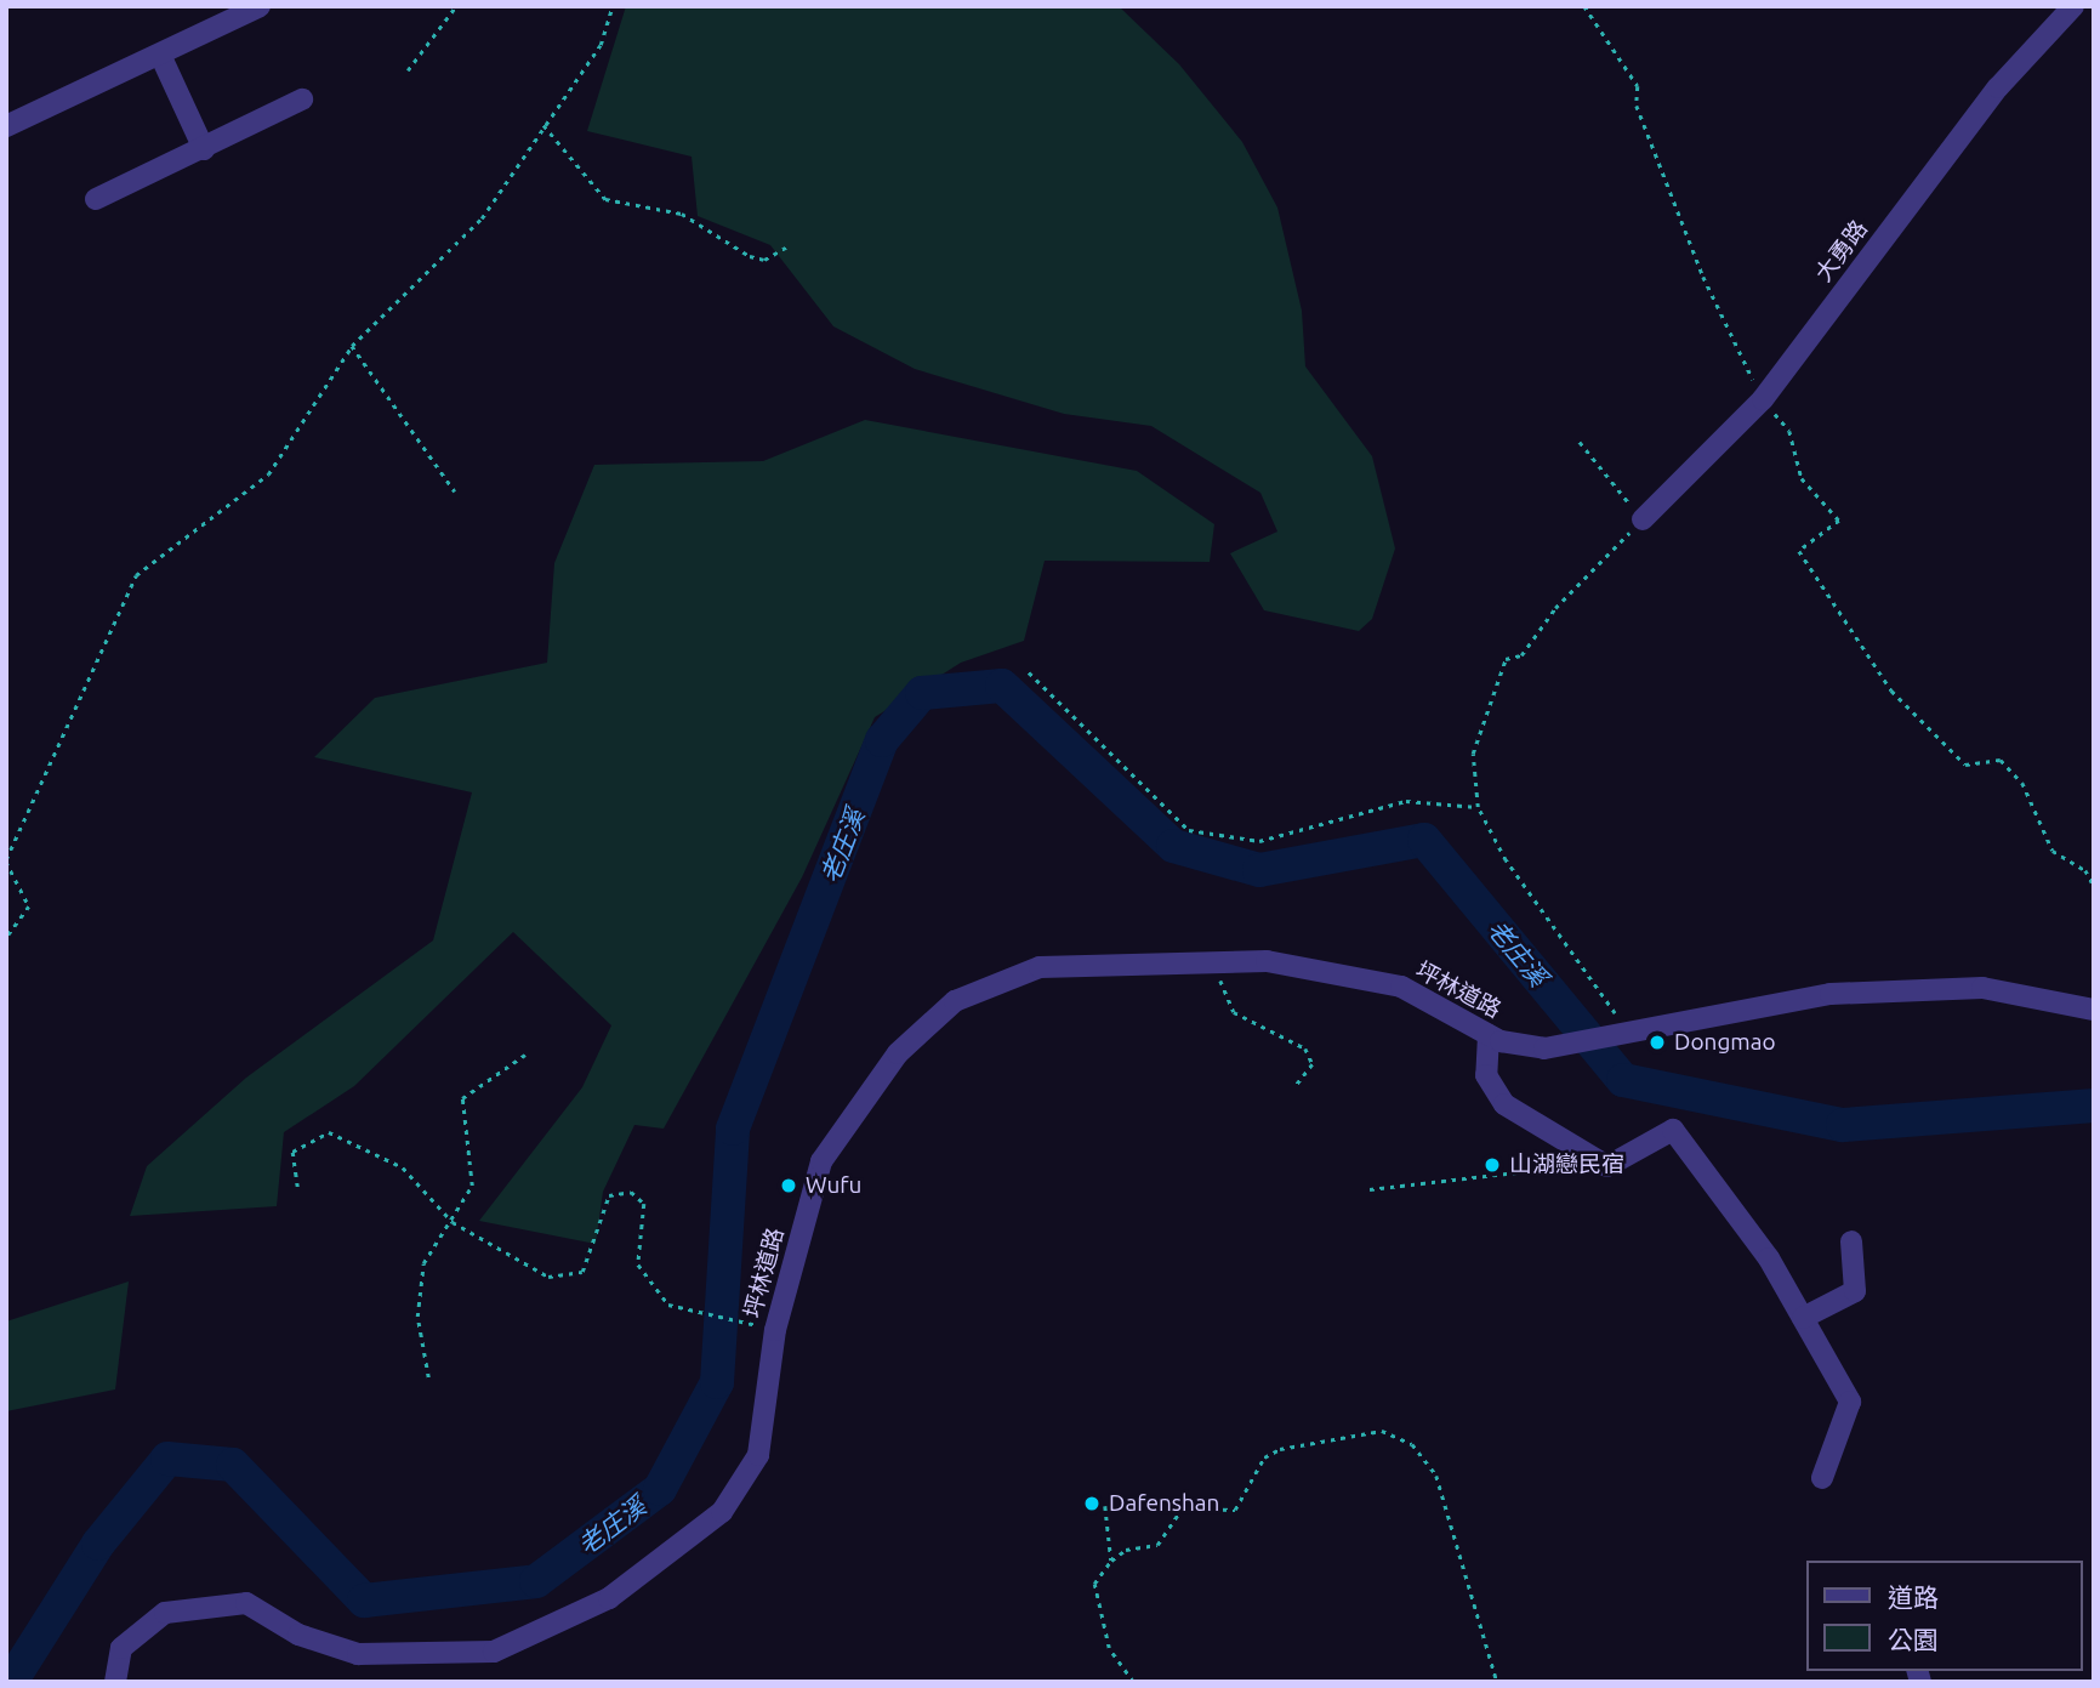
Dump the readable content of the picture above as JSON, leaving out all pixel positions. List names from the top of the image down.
{
  "streets": {
    "street": ["大勇路", "坪林道路"]
  },
  "water": ["老庄溪"],
  "places": [
    "Dongmao",
    "山湖戀民宿",
    "Wufu",
    "Dafenshan"
  ],
  "legend": ["道路", "公園"]
}
